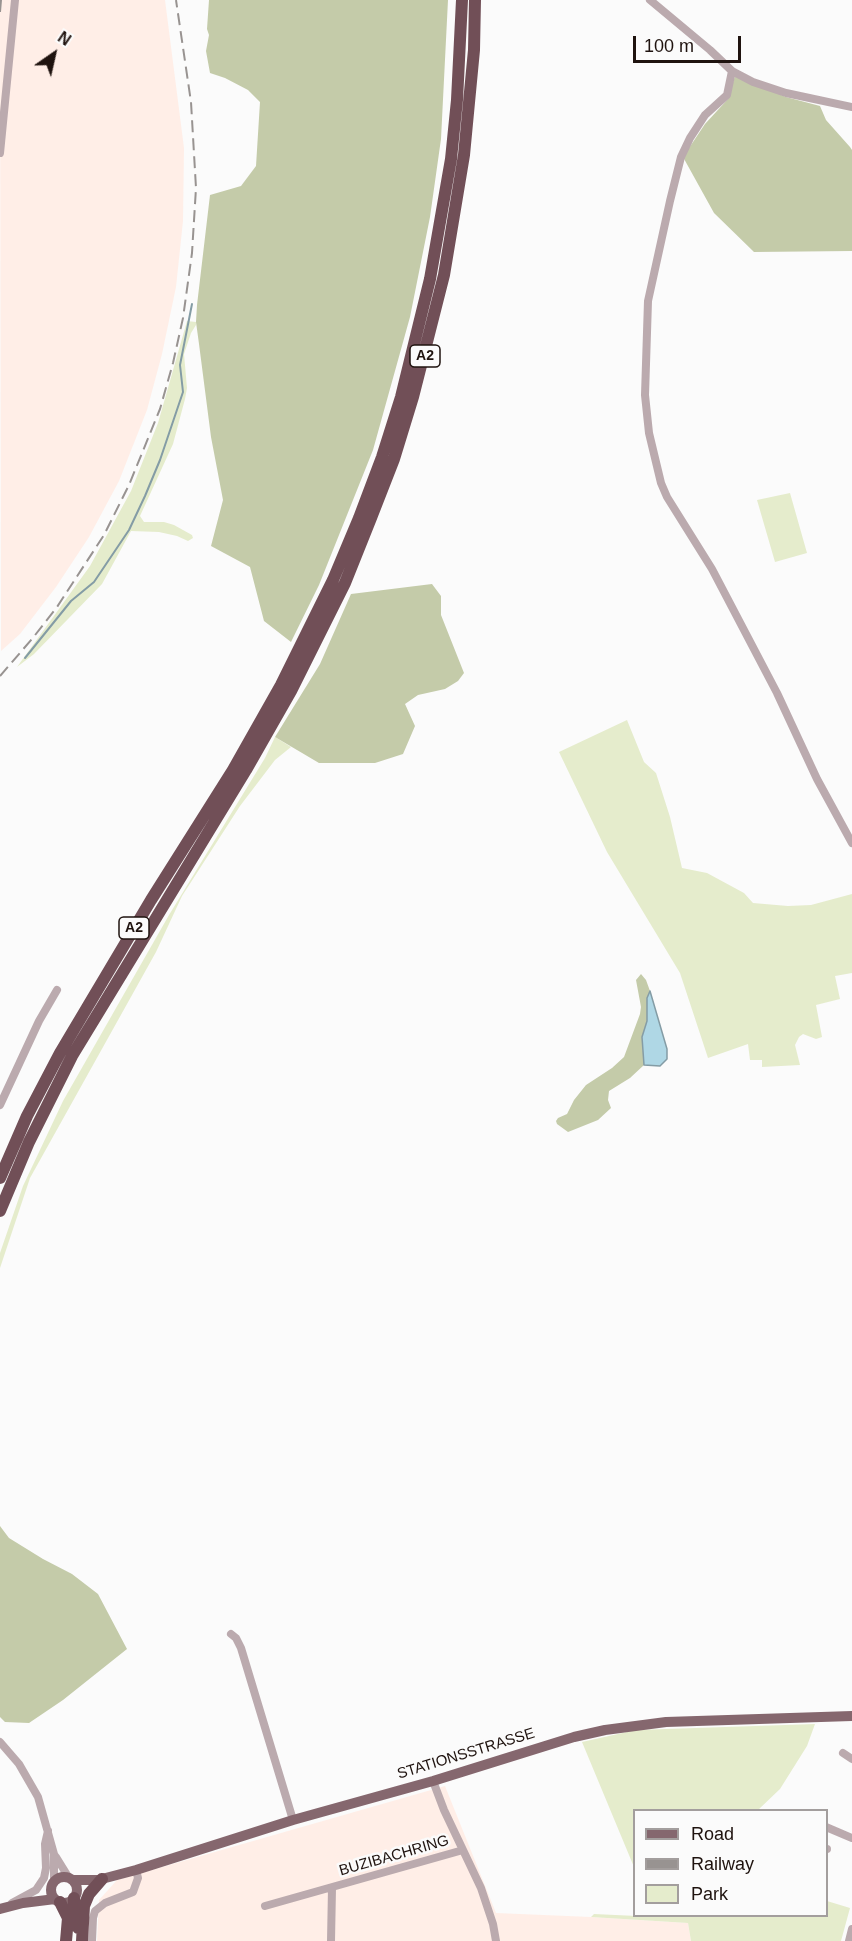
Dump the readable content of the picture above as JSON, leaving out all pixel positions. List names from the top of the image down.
{
  "streets": {
    "highway": ["A2"],
    "main road": ["STATIONSSTRASSE"],
    "street": ["BUZIBACHRING"]
  },
  "legend": ["Road", "Railway", "Park"],
  "scale_bar": "100 m",
  "north": "top right"
}
